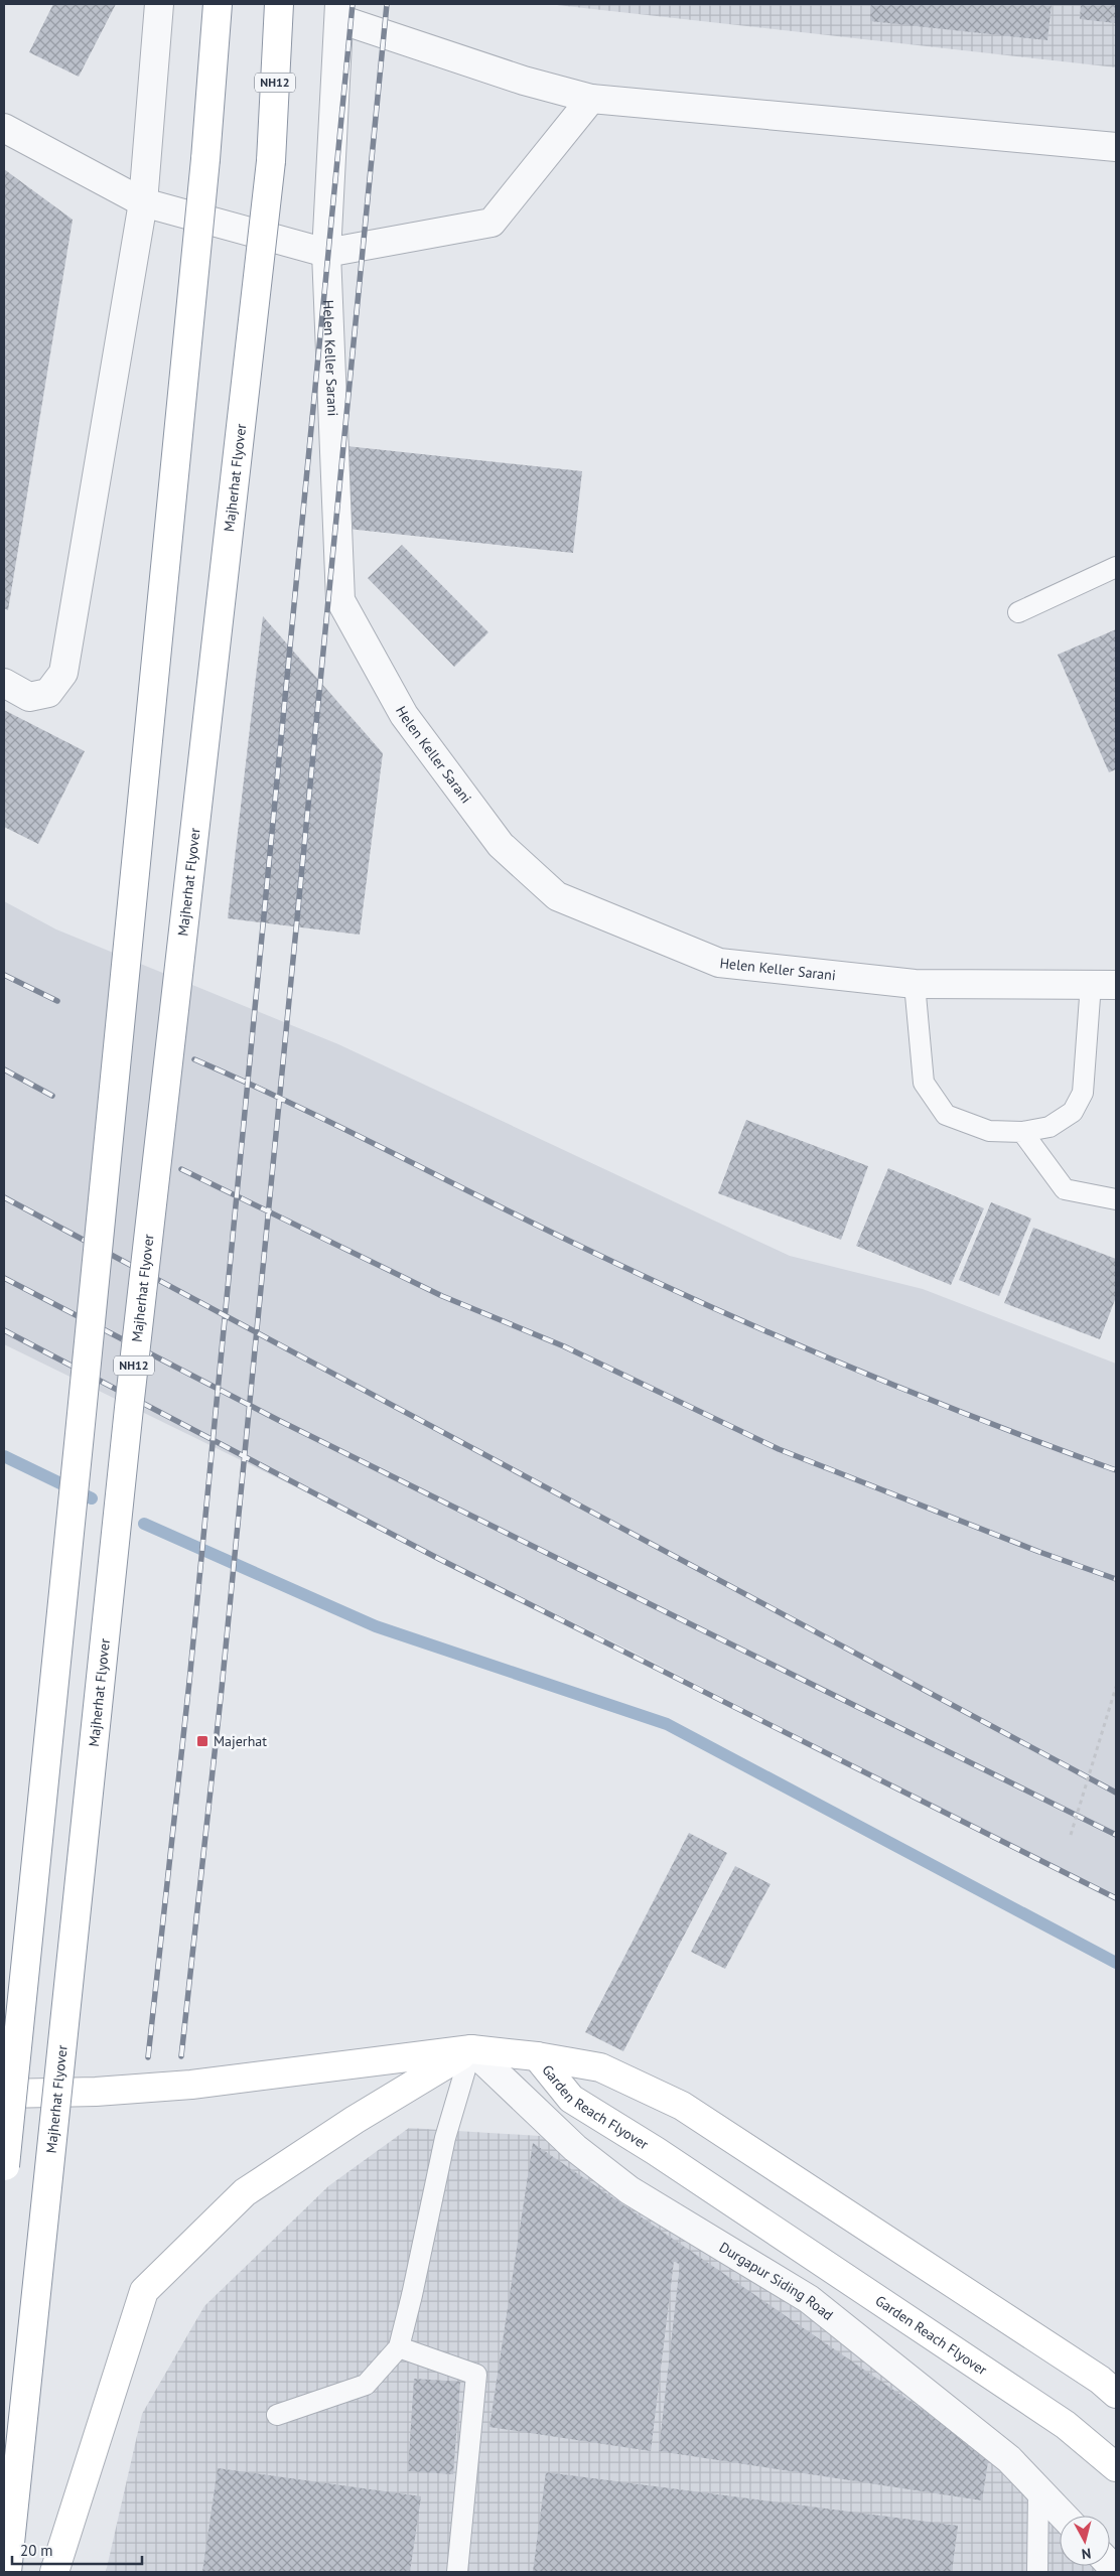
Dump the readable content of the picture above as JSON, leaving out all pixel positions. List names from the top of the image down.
{
  "streets": {
    "main road": ["NH12", "Majherhat Flyover", "Garden Reach Flyover"],
    "street": ["Helen Keller Sarani", "Durgapur Siding Road"]
  },
  "places": {
    "transit": ["Majerhat"]
  },
  "scale_bar": "20 m",
  "north": "bottom"
}
